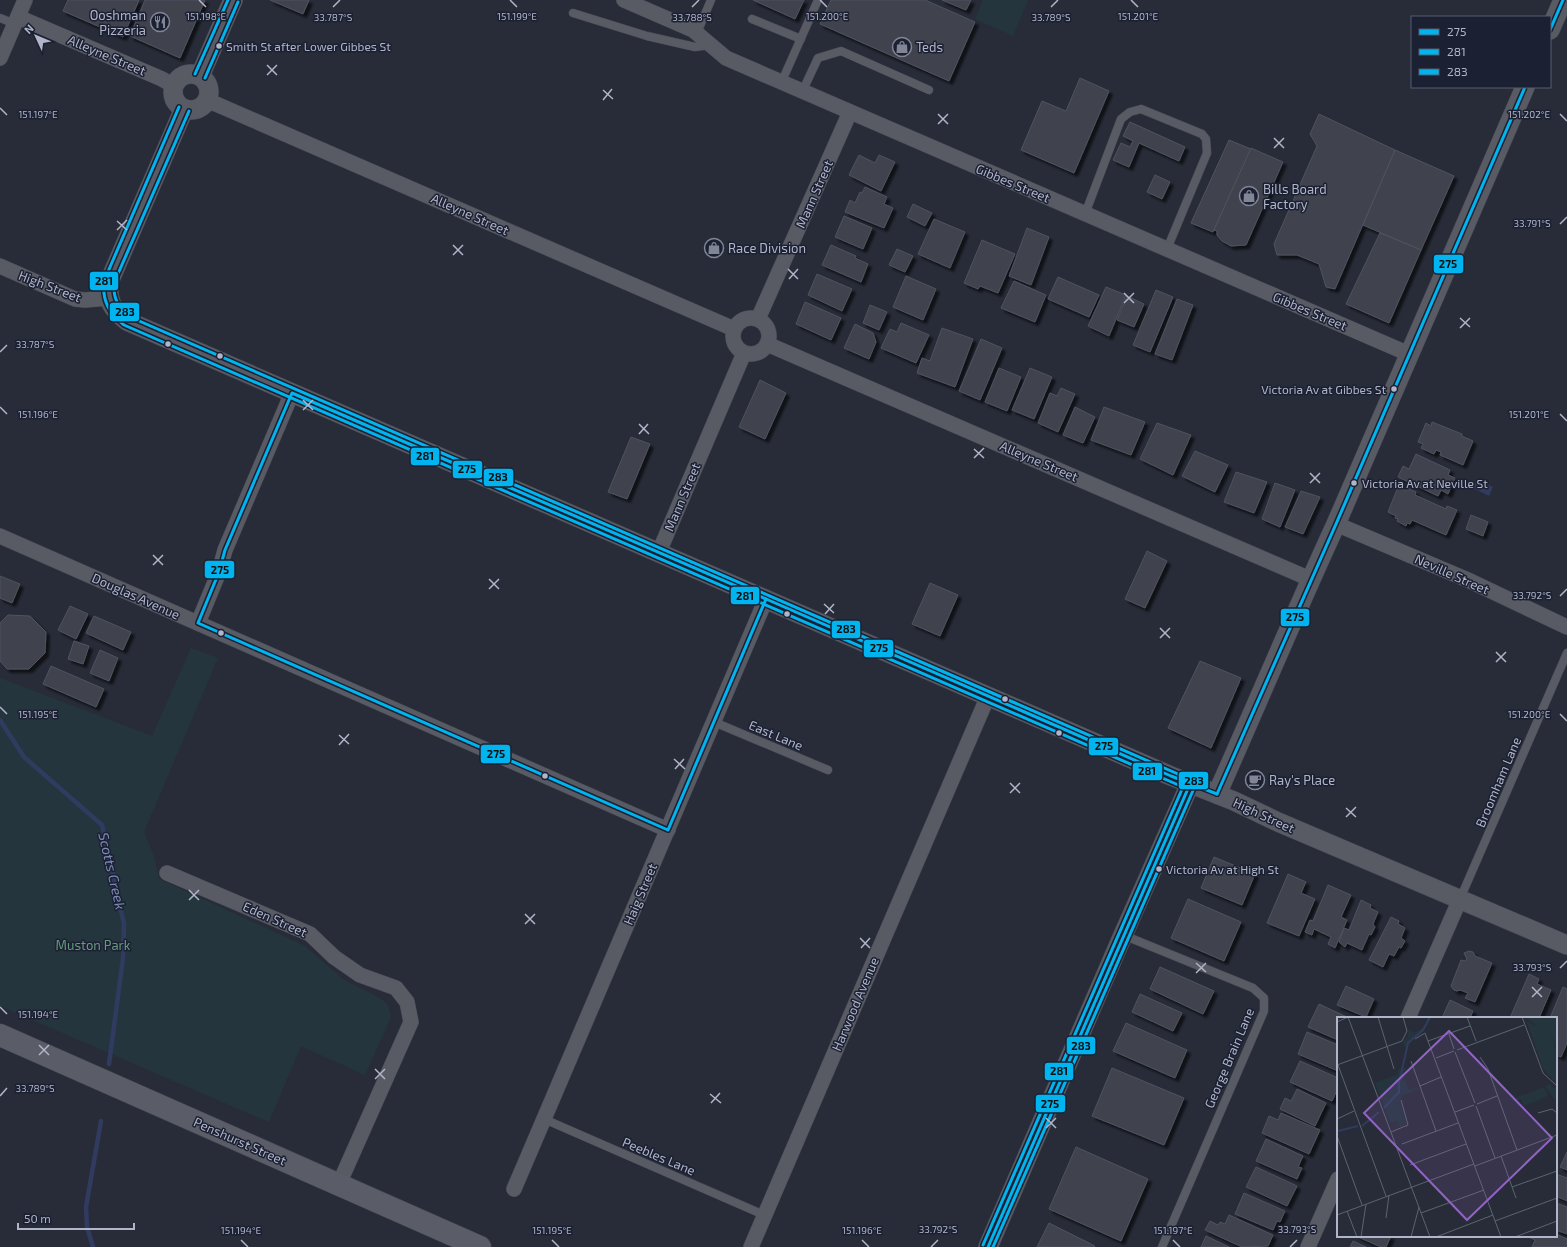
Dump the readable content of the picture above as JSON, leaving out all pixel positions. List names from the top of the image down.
{
  "streets": {
    "main road": ["Penshurst Street"],
    "street": [
      "Alleyne Street",
      "Gibbes Street",
      "Mann Street",
      "High Street",
      "Neville Street",
      "Douglas Avenue",
      "Haig Street",
      "Eden Street",
      "Harwood Avenue"
    ],
    "lane": [
      "East Lane",
      "Broomham Lane",
      "George Brain Lane",
      "Peebles Lane"
    ]
  },
  "crossings": [
    ["Alleyne Street", "Mann Street"],
    ["Gibbes Street", "Mann Street"],
    ["Mann Street", "High Street"],
    ["High Street", "Broomham Lane"],
    ["High Street", "Haig Street"],
    ["High Street", "Harwood Avenue"],
    ["Douglas Avenue", "Haig Street"],
    ["East Lane", "Haig Street"],
    ["Haig Street", "Peebles Lane"],
    ["Eden Street", "Penshurst Street"],
    ["Harwood Avenue", "Peebles Lane"]
  ],
  "water": ["Scotts Creek"],
  "parks": ["Muston Park"],
  "places": {
    "restaurant": ["Ooshman Pizzeria"],
    "other": [
      "Smith St after Lower Gibbes St",
      "Victoria Av at Gibbes St",
      "Victoria Av at Neville St",
      "Victoria Av at High St"
    ],
    "shop": ["Teds", "Bills Board Factory", "Race Division"],
    "cafe": ["Ray's Place"]
  },
  "lines": ["transit line 275", "transit line 283", "transit line 281"],
  "legend": ["275", "281", "283"],
  "scale_bar": "50 m",
  "north": "top left",
  "coordinates": [
    "151.198°E",
    "151.199°E",
    "151.200°E",
    "151.201°E",
    "33.787°S",
    "33.788°S",
    "33.789°S",
    "151.202°E",
    "151.197°E",
    "33.791°S",
    "151.196°E",
    "33.792°S",
    "151.195°E",
    "33.793°S",
    "151.194°E"
  ]
}
